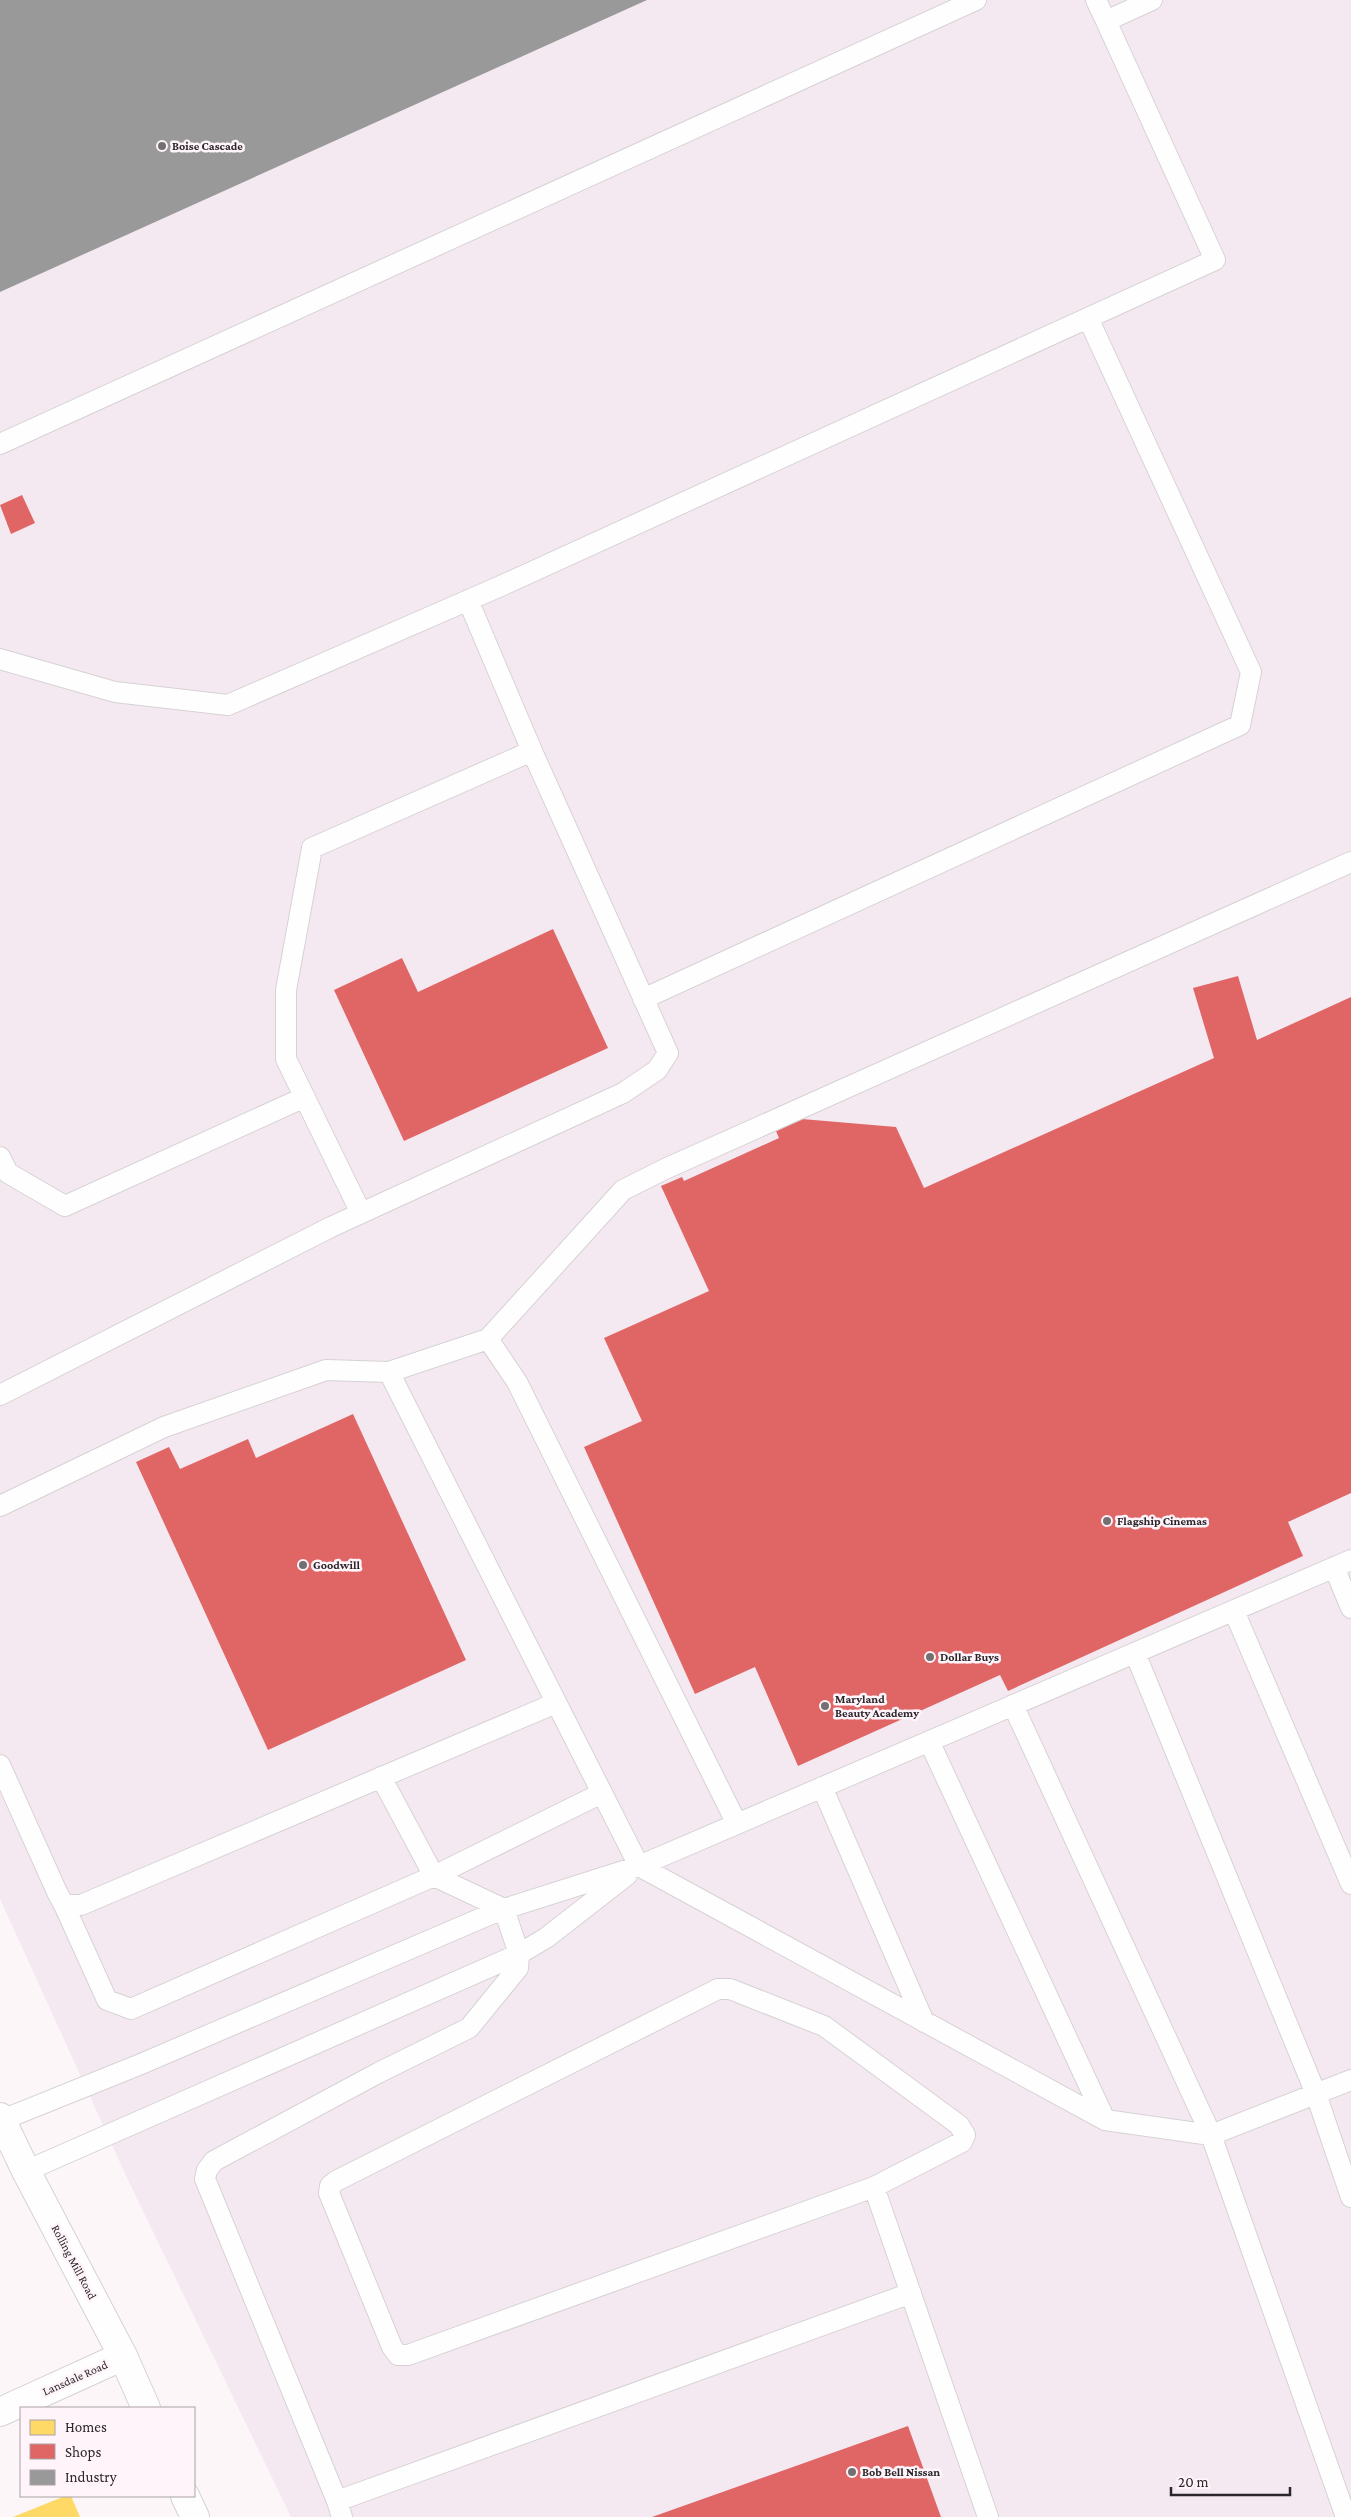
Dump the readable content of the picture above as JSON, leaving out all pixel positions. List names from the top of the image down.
{
  "streets": {
    "street": ["Rolling Mill Road", "Lansdale Road"]
  },
  "crossings": [
    ["Rolling Mill Road", "Lansdale Road"]
  ],
  "places": [
    "Boise Cascade",
    "Flagship Cinemas",
    "Goodwill",
    "Dollar Buys",
    "Maryland Beauty Academy",
    "Bob Bell Nissan"
  ],
  "legend": ["Homes", "Shops", "Industry"],
  "scale_bar": "20 m"
}
